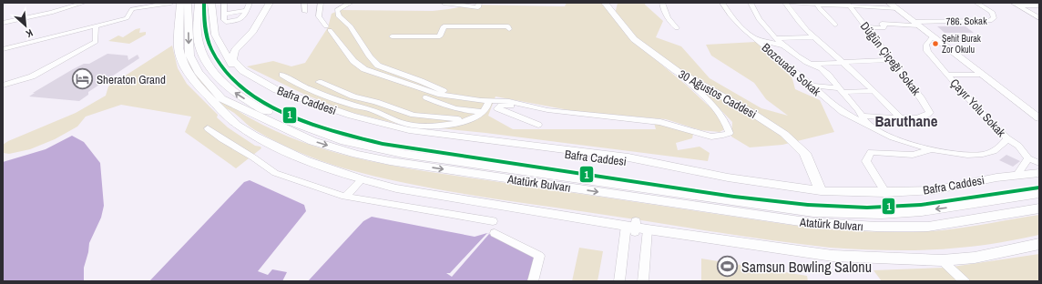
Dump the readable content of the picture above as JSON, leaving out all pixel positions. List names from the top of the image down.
{
  "streets": {
    "main road": ["30 Ağustos Caddesi", "Bafra Caddesi", "Atatürk Bulvarı"],
    "street": [
      "786. Sokak",
      "Düğün Çiçeği Sokak",
      "Bozcuada Sokak",
      "Çayır Yolu Sokak"
    ]
  },
  "crossings": [
    ["30 Ağustos Caddesi", "Bafra Caddesi"]
  ],
  "districts": ["Baruthane"],
  "places": {
    "other": ["Şehit Burak Zor Okulu"],
    "hotel": ["Sheraton Grand"],
    "sports": ["Samsun Bowling Salonu"]
  },
  "lines": ["transit line 1"],
  "north": "bottom right"
}
